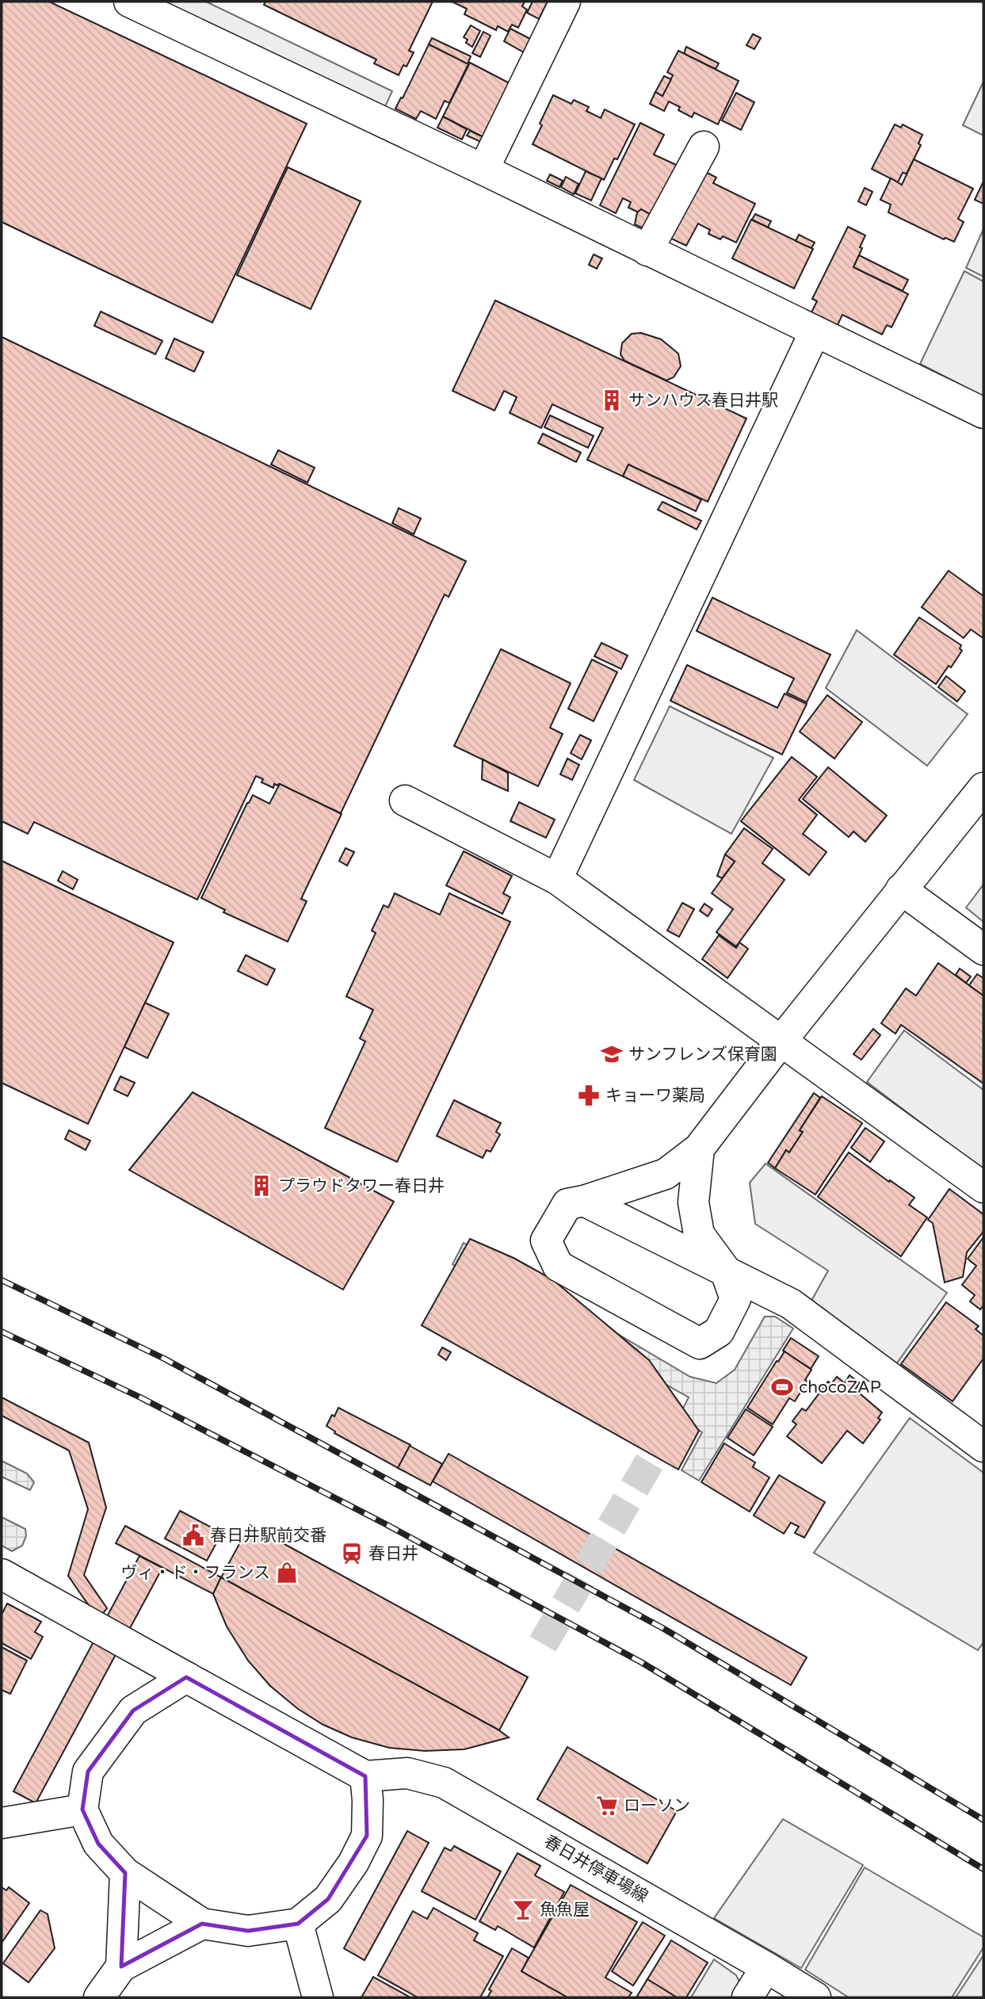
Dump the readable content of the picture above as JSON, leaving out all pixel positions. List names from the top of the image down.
{
  "streets": {
    "street": ["春日井停車場線"]
  },
  "places": {
    "building": ["サンハウス春日井駅", "プラウドタワー春日井"],
    "school or university": ["サンフレンズ保育園"],
    "pharmacy": ["キョーワ薬局"],
    "sports": ["chocoZAP"],
    "public building": ["春日井駅前交番"],
    "station": ["春日井"],
    "shop": ["ヴィ・ド・フランス"],
    "supermarket": ["ローソン"],
    "bar": ["魚魚屋"]
  }
}
